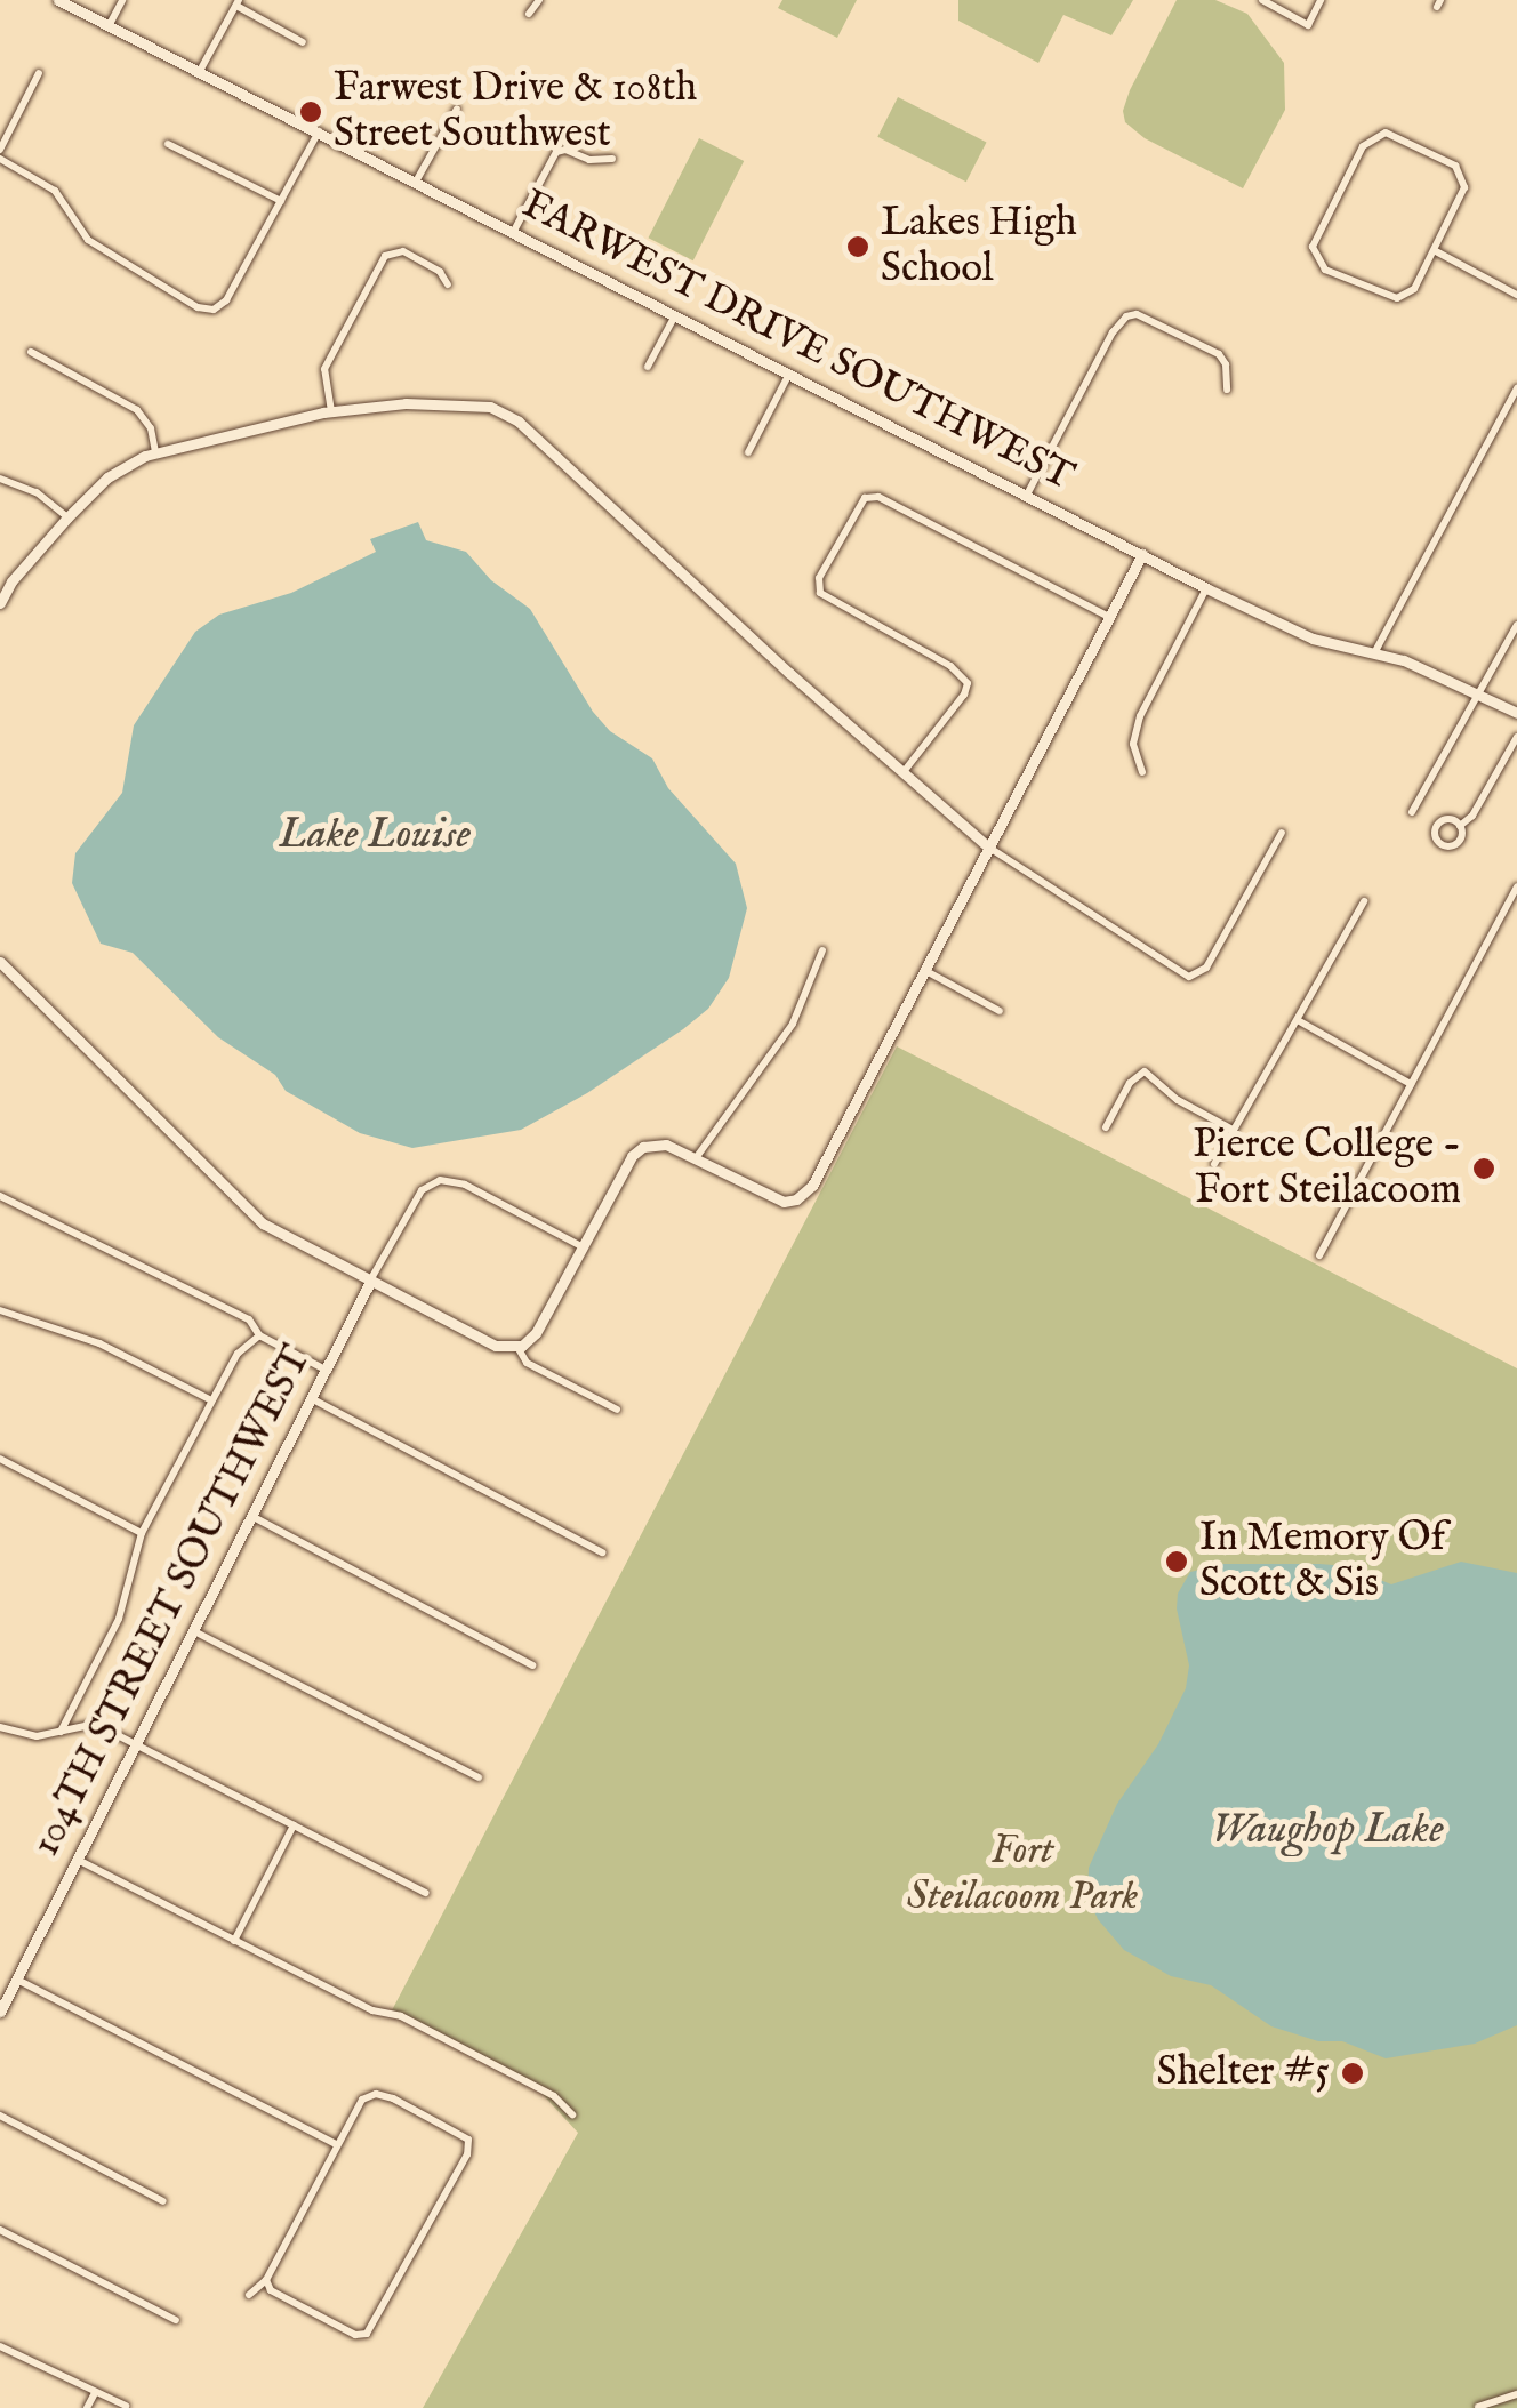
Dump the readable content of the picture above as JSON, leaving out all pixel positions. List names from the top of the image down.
{
  "streets": {
    "street": ["FARWEST DRIVE SOUTHWEST", "104TH STREET SOUTHWEST"]
  },
  "water": ["Lake Louise", "Waughop Lake"],
  "parks": ["Fort Steilacoom Park"],
  "places": [
    "Farwest Drive & 108th Street Southwest",
    "Lakes High School",
    "Pierce College - Fort Steilacoom",
    "In Memory Of Scott & Sis",
    "Shelter #5"
  ]
}
